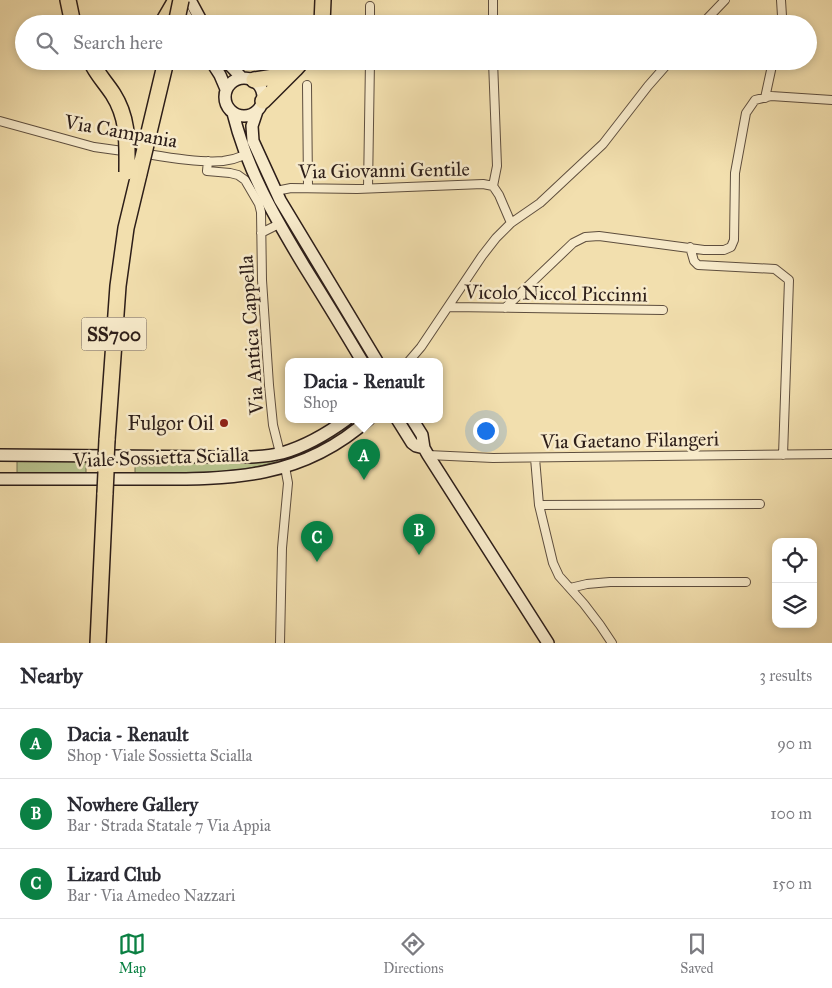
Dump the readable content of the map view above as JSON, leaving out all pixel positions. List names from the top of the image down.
{
  "streets": {
    "highway": ["SS700"],
    "main road": ["Viale Sossietta Scialla"],
    "street": [
      "Via Campania",
      "Via Giovanni Gentile",
      "Vicolo Niccol Piccinni",
      "Via Antica Cappella",
      "Via Gaetano Filangeri"
    ]
  },
  "crossings": [
    ["Via Antica Cappella", "Viale Sossietta Scialla"]
  ],
  "places": ["Fulgor Oil"],
  "page": {
    "search": "Search here",
    "popup": ["Dacia - Renault", "Shop"],
    "pins": ["A", "B", "C"],
    "heading": ["Nearby", "3 results"],
    "list": [
      {
        "mark": "A",
        "name": "Dacia - Renault",
        "note": "Shop · Viale Sossietta Scialla",
        "value": "90 m"
      },
      {
        "mark": "B",
        "name": "Nowhere Gallery",
        "note": "Bar · Strada Statale 7 Via Appia",
        "value": "100 m"
      },
      {
        "mark": "C",
        "name": "Lizard Club",
        "note": "Bar · Via Amedeo Nazzari",
        "value": "150 m"
      }
    ],
    "nav": ["Map", "Directions", "Saved"]
  }
}
